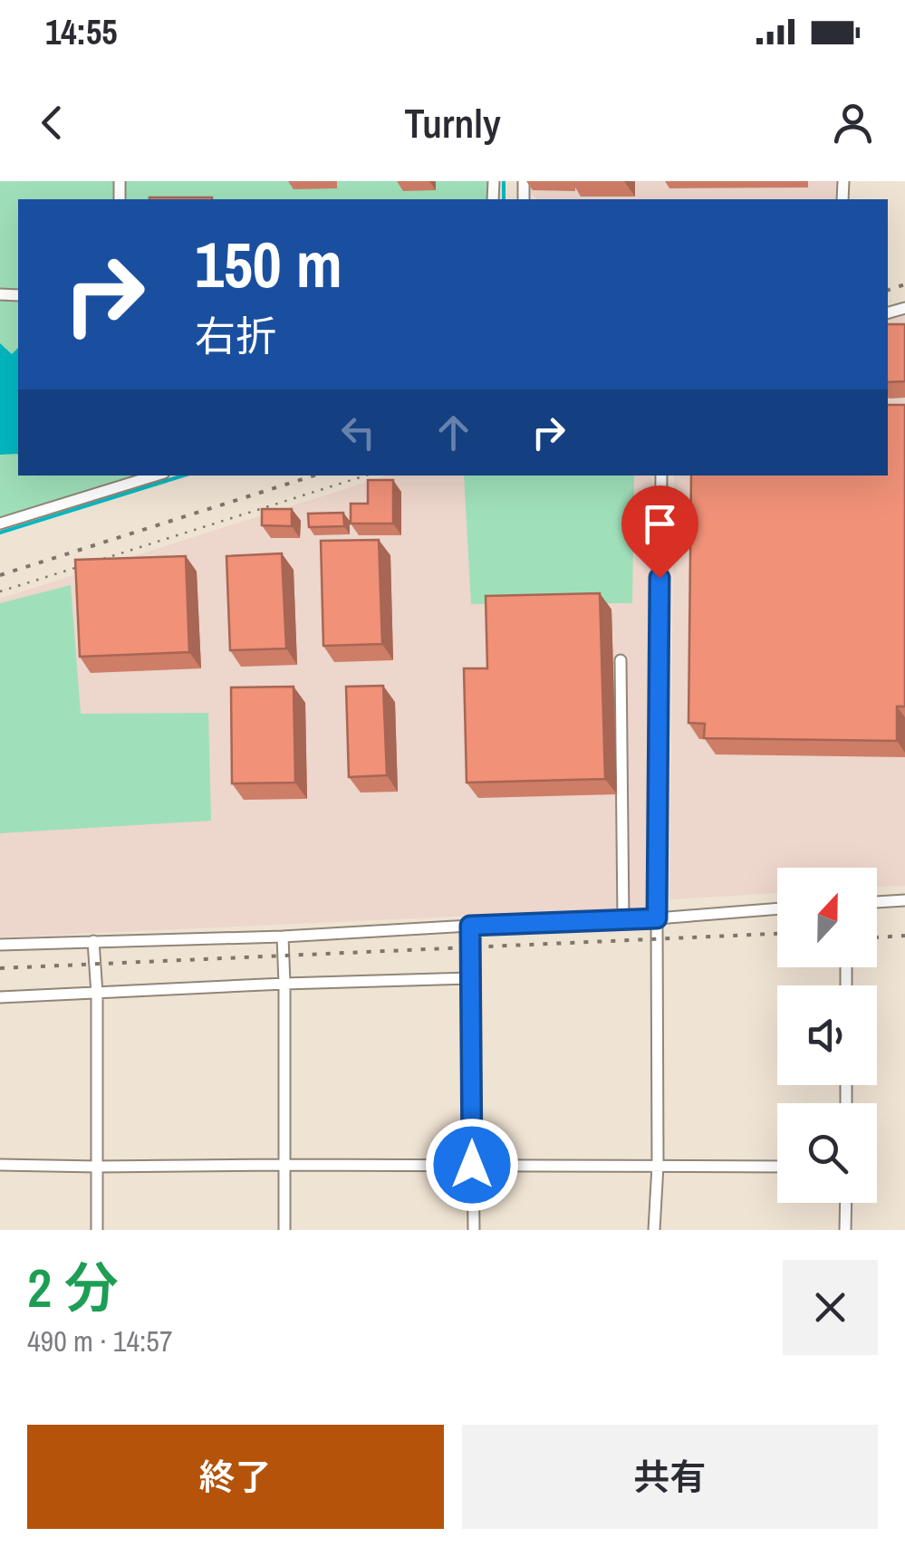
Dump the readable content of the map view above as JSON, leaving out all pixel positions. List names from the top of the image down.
{
  "north": "top",
  "page": {
    "status": "14:55",
    "header": "Turnly",
    "turn": ["150 m", "右折"],
    "heading": ["2 分", "490 m · 14:57"],
    "buttons": ["終了", "共有"]
  }
}
